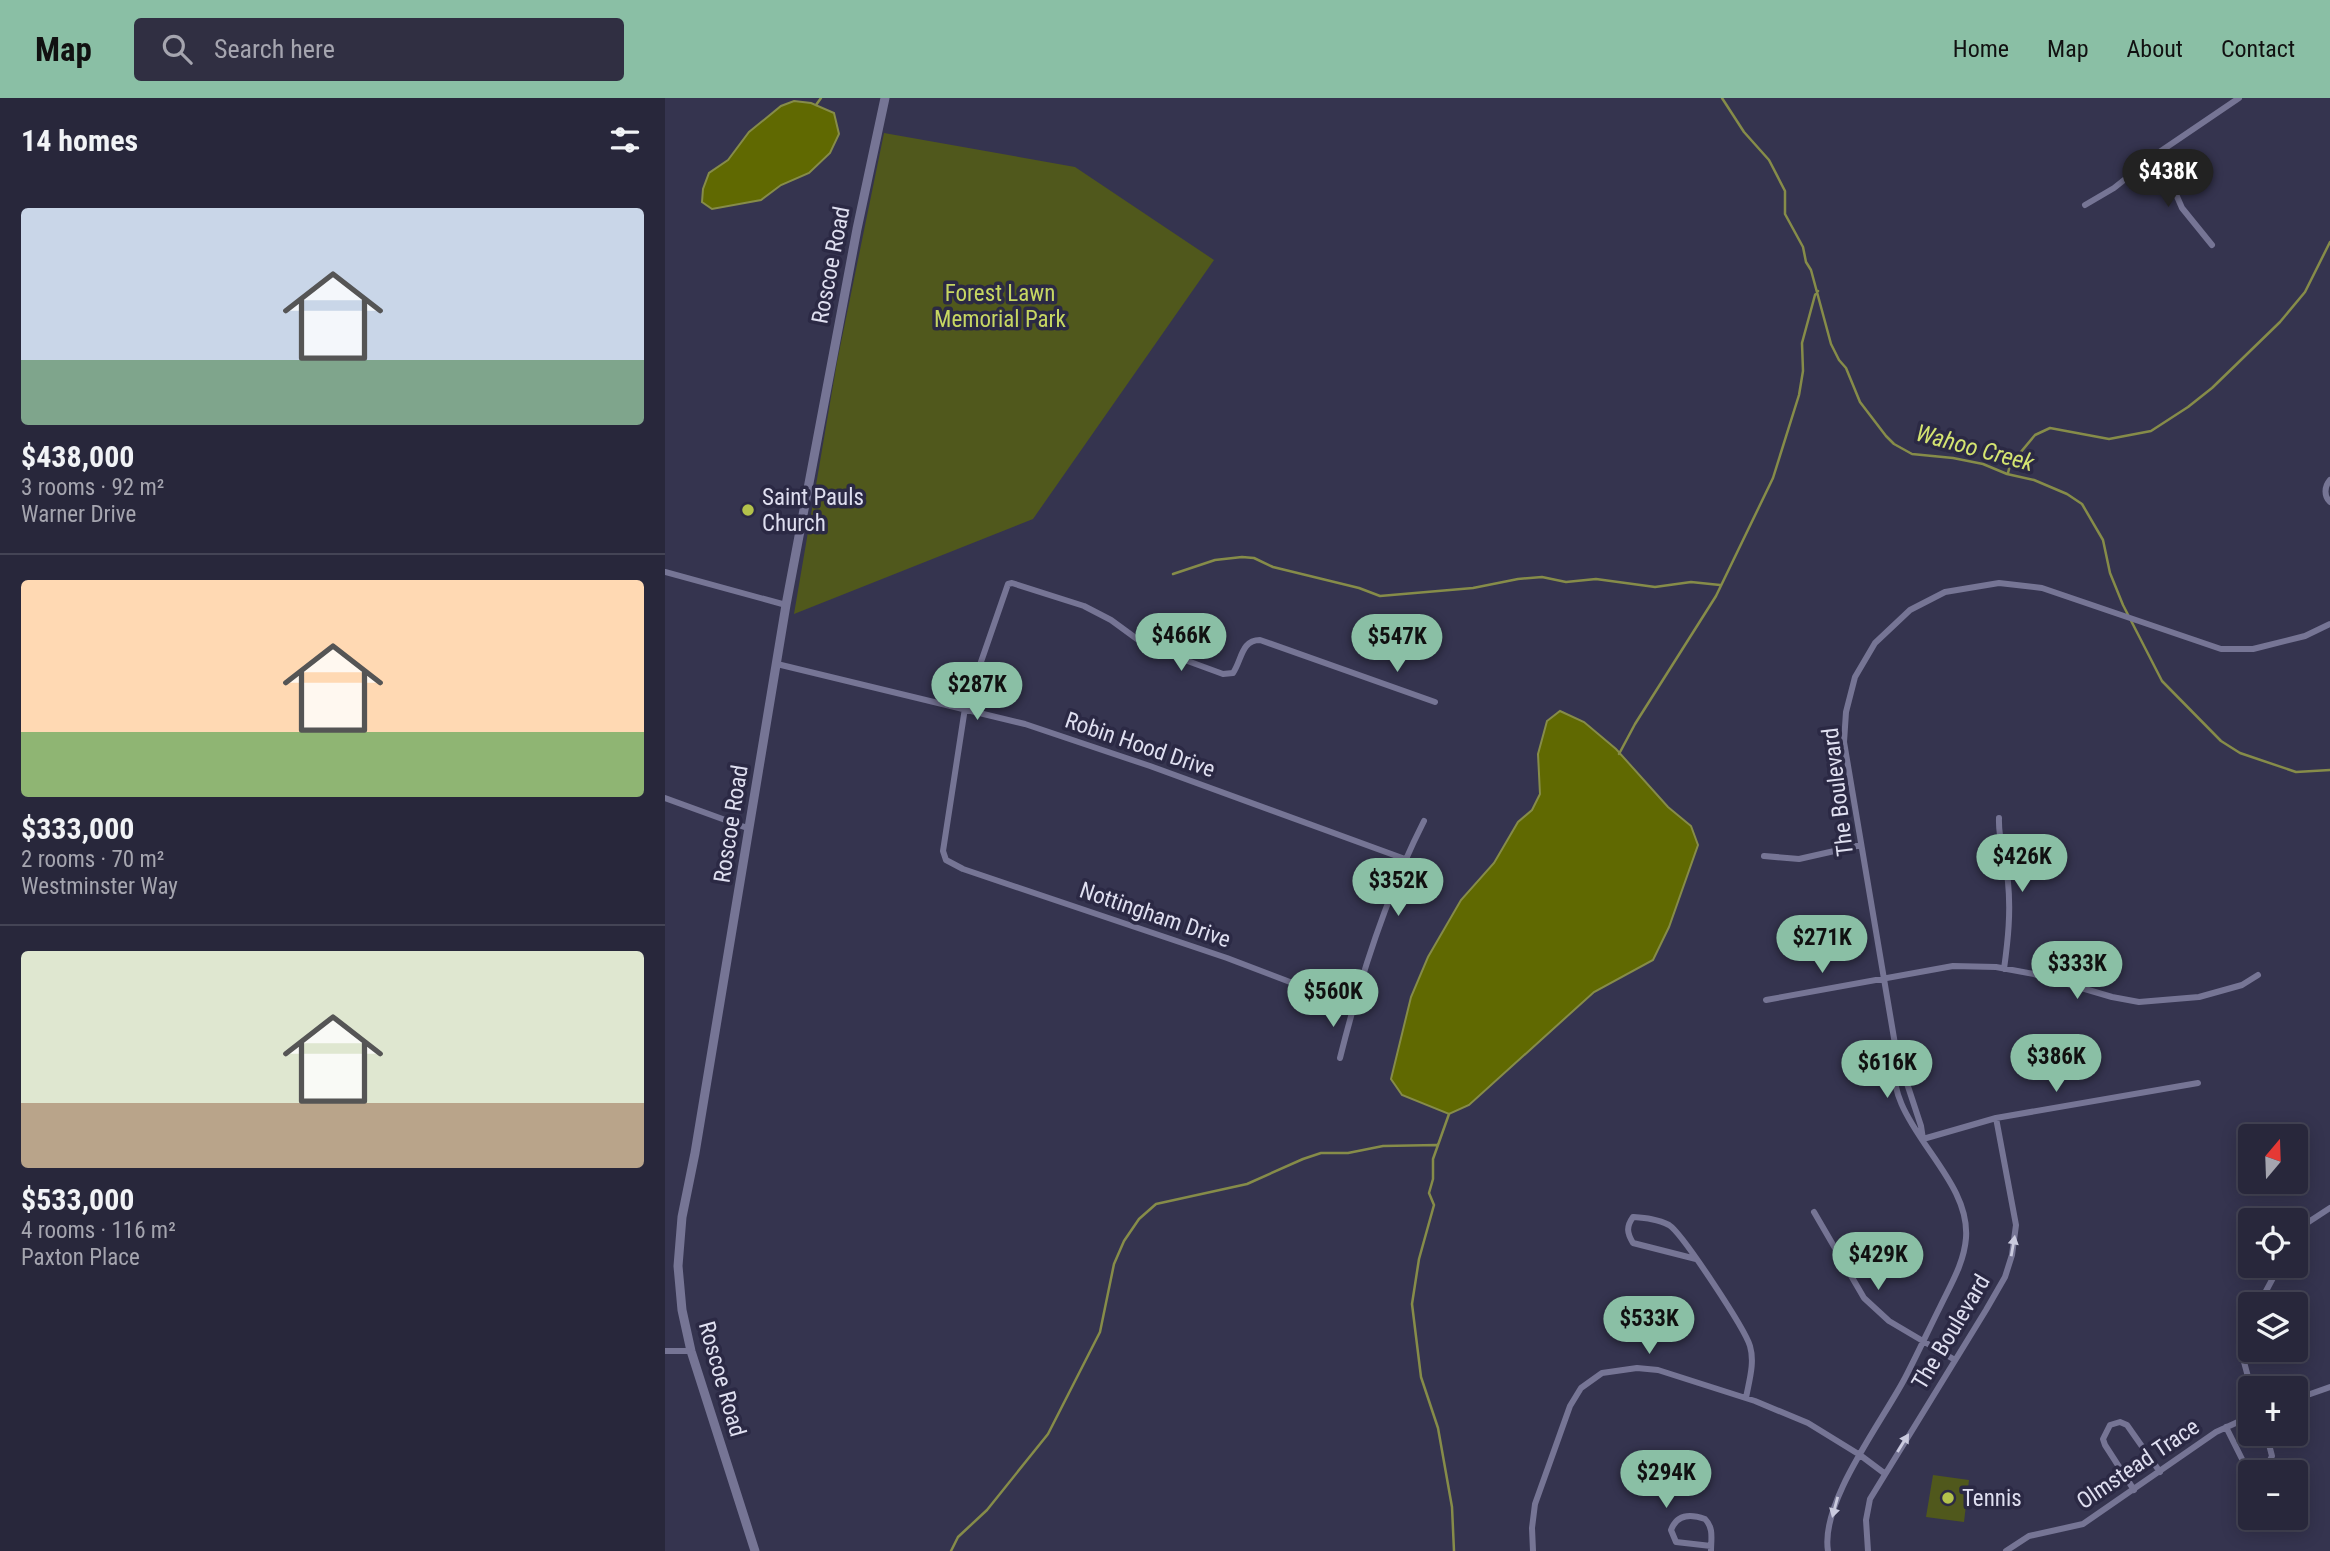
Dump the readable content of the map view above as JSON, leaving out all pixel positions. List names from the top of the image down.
{
  "streets": {
    "main road": ["Roscoe Road"],
    "street": [
      "Robin Hood Drive",
      "The Boulevard",
      "Nottingham Drive",
      "Olmstead Trace"
    ]
  },
  "crossings": [
    ["Roscoe Road", "Robin Hood Drive"],
    ["Robin Hood Drive", "Nottingham Drive"]
  ],
  "water": ["Wahoo Creek"],
  "parks": ["Forest Lawn Memorial Park"],
  "places": ["Saint Pauls Church", "Tennis"],
  "north": "top",
  "page": {
    "header": "Map",
    "search": "Search here",
    "nav": [
      "Home",
      "Map",
      "About",
      "Contact"
    ],
    "heading": "14 homes",
    "price": [
      "$438K",
      "$466K",
      "$547K",
      "$287K",
      "$426K",
      "$352K",
      "$271K",
      "$333K",
      "$560K",
      "$386K",
      "$616K",
      "$429K",
      "$533K",
      "$294K"
    ],
    "list": [
      {
        "name": "$438,000",
        "note": "3 rooms · 92 m² · Warner Drive"
      },
      {
        "name": "$333,000",
        "note": "2 rooms · 70 m² · Westminster Way"
      },
      {
        "name": "$533,000",
        "note": "4 rooms · 116 m² · Paxton Place"
      }
    ],
    "map_buttons": ["+", "−"]
  }
}
